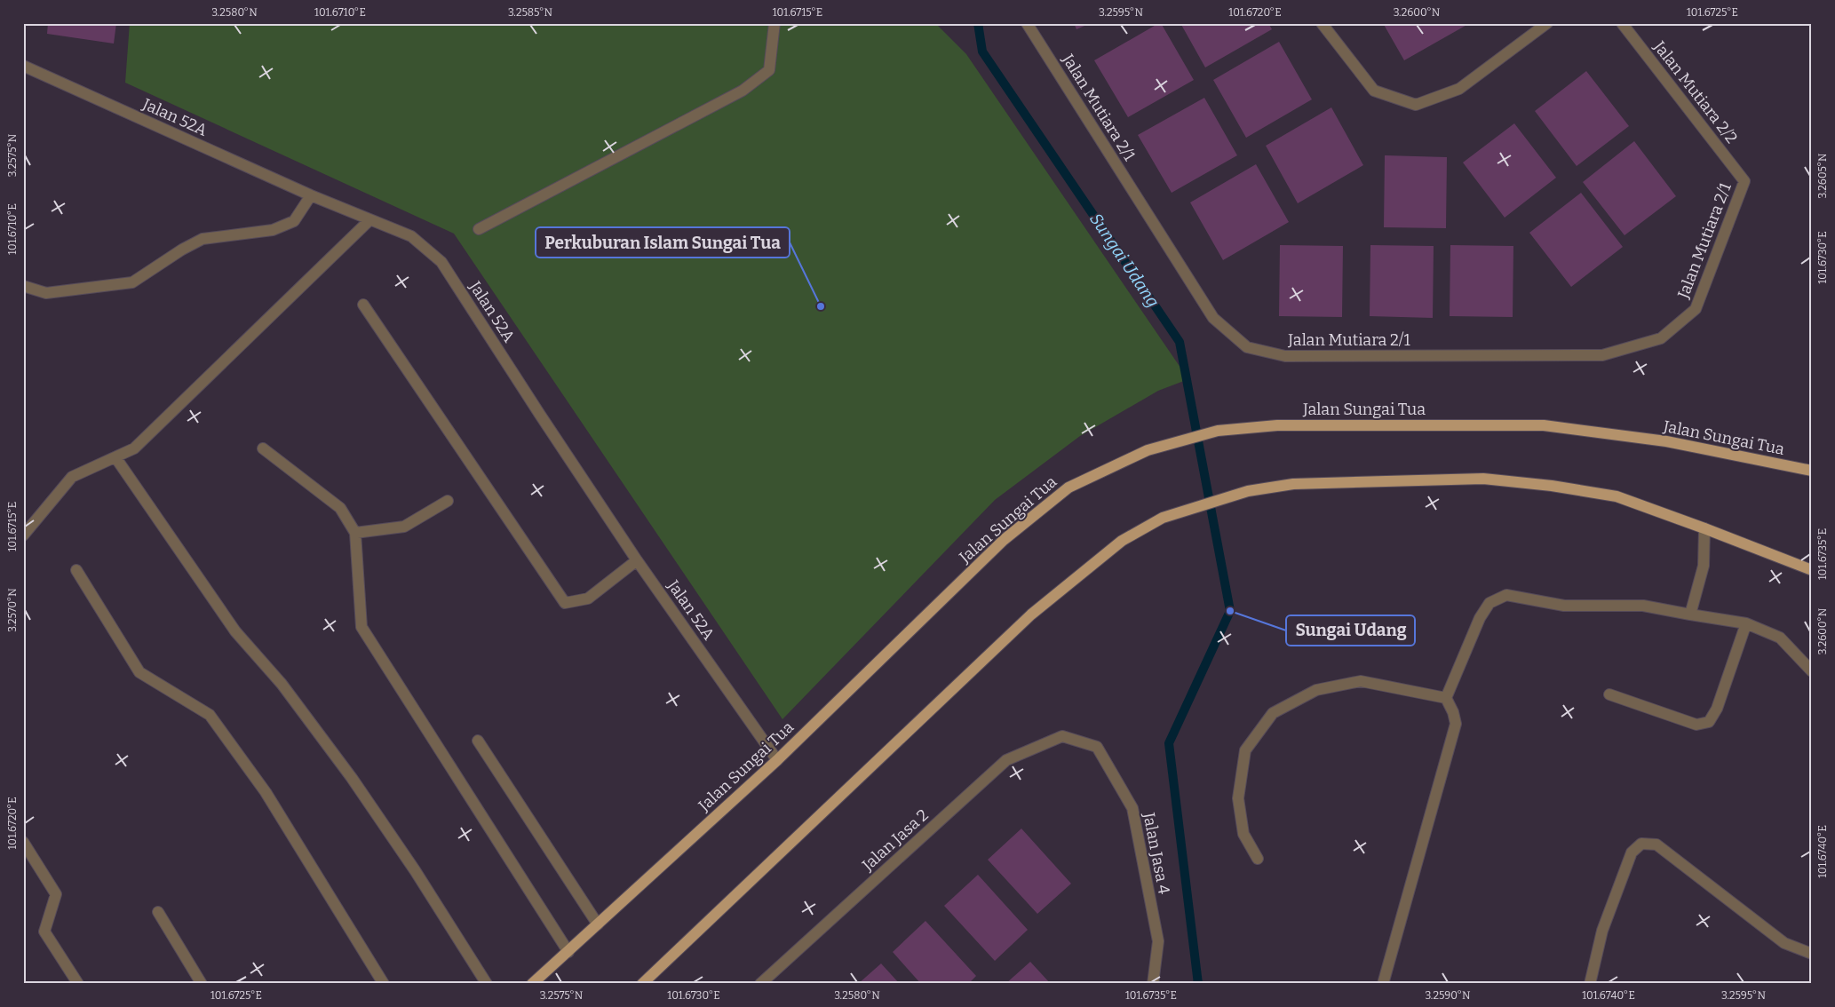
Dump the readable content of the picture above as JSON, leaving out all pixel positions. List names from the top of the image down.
{
  "streets": {
    "main road": ["Jalan Sungai Tua"],
    "street": [
      "Jalan Mutiara 2/2",
      "Jalan Mutiara 2/1",
      "Jalan 52A",
      "Jalan Jasa 2",
      "Jalan Jasa 4"
    ]
  },
  "crossings": [
    ["Jalan Mutiara 2/2", "Jalan Mutiara 2/1"],
    ["Jalan 52A", "Jalan Sungai Tua"],
    ["Jalan Jasa 2", "Jalan Jasa 4"]
  ],
  "water": ["Sungai Udang"],
  "places": ["Perkuburan Islam Sungai Tua", "Sungai Udang"],
  "coordinates": [
    "3.2580°N",
    "101.6710°E",
    "3.2585°N",
    "101.6715°E",
    "3.2595°N",
    "101.6720°E",
    "3.2600°N",
    "101.6725°E",
    "3.2575°N",
    "3.2605°N",
    "101.6730°E",
    "101.6735°E",
    "3.2570°N",
    "101.6740°E",
    "3.2590°N"
  ]
}
